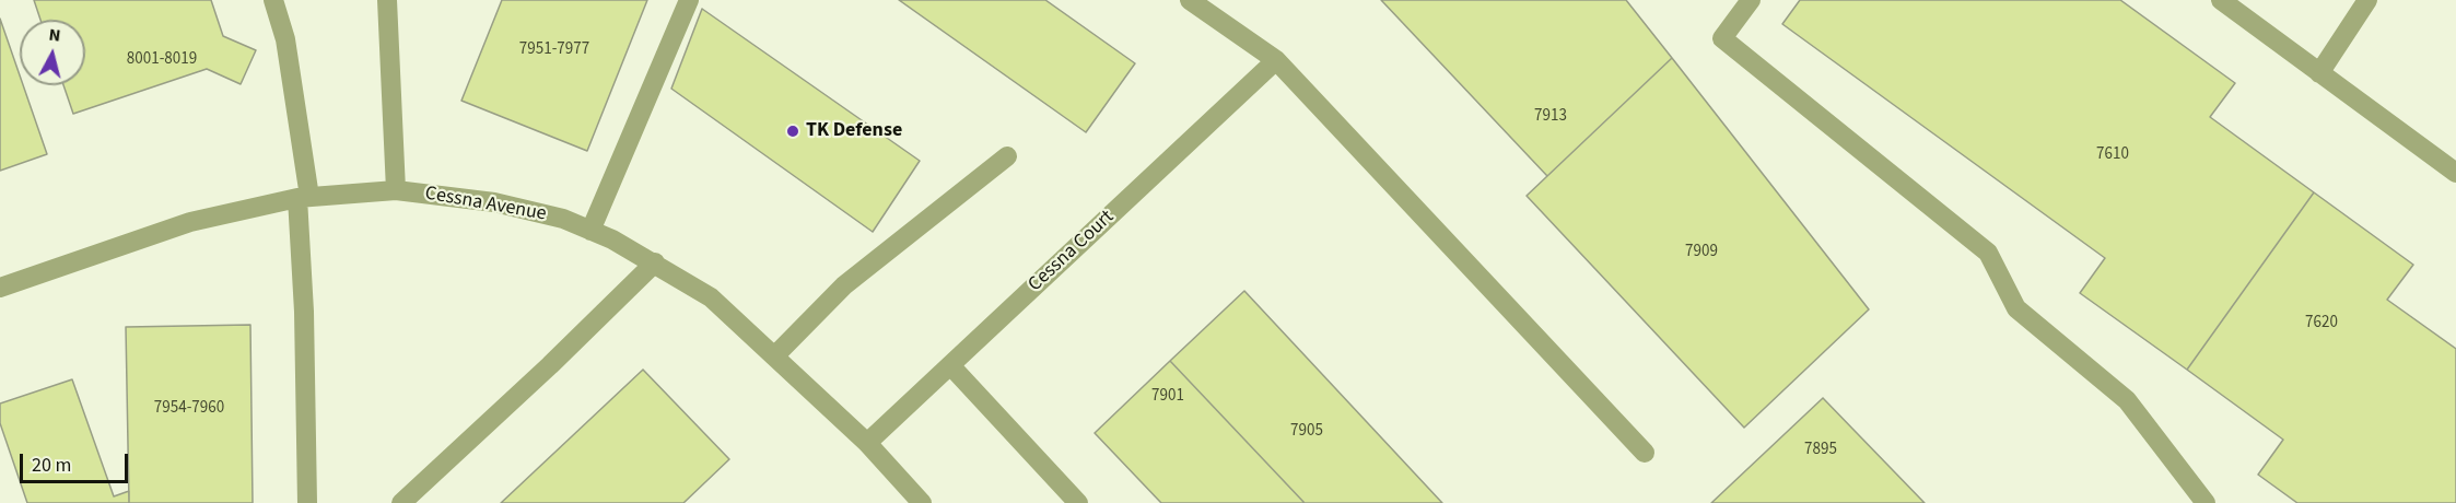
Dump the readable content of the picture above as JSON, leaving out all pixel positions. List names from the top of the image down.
{
  "streets": {
    "street": ["Cessna Avenue", "Cessna Court"]
  },
  "crossings": [
    ["Cessna Avenue", "Cessna Court"]
  ],
  "places": ["TK Defense"],
  "house_numbers": [
    "7951-7977",
    "8001-8019",
    "7913",
    "7610",
    "7909",
    "7620",
    "7901",
    "7954-7960",
    "7905",
    "7895"
  ],
  "scale_bar": "20 m",
  "north": "top"
}
